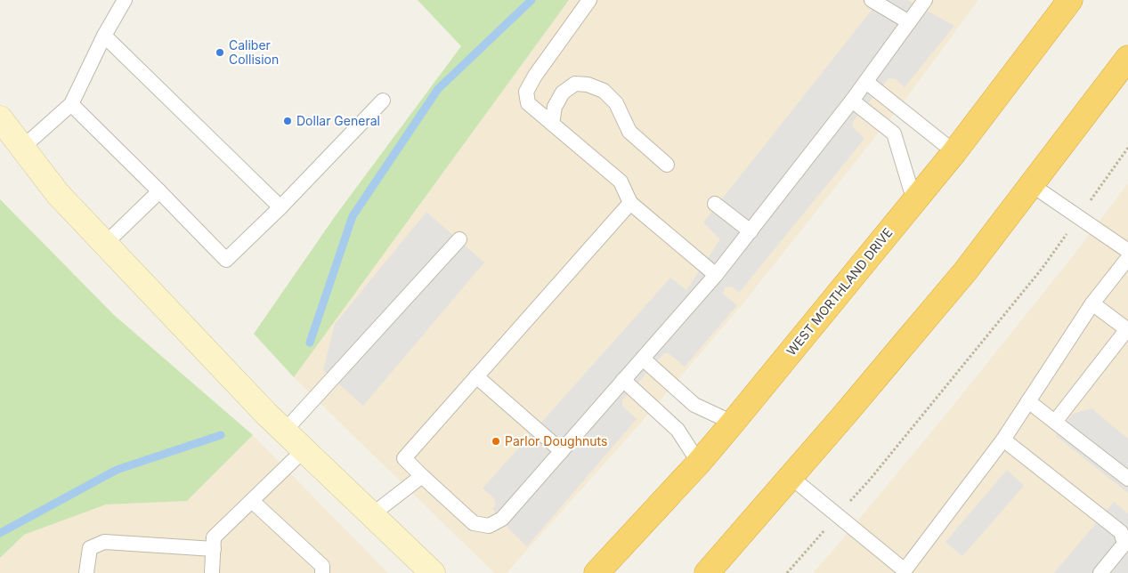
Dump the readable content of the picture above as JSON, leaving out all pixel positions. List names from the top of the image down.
{
  "streets": {
    "highway": ["WEST MORTHLAND DRIVE"]
  },
  "places": ["Caliber Collision", "Dollar General", "Parlor Doughnuts"]
}
